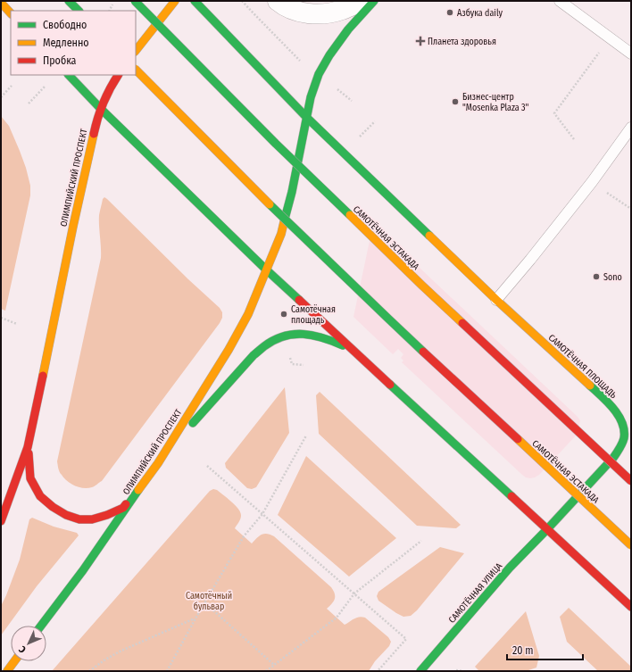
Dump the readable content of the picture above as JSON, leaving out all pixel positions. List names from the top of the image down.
{
  "streets": {
    "main road": [
      "ОЛИМПИЙСКИЙ ПРОСПЕКТ",
      "САМОТЁЧНАЯ ЭСТАКАДА",
      "САМОТЁЧНАЯ ПЛОЩАДЬ",
      "САМОТЁЧНАЯ УЛИЦА"
    ]
  },
  "crossings": [
    ["САМОТЁЧНАЯ ПЛОЩАДЬ", "САМОТЁЧНАЯ УЛИЦА"]
  ],
  "parks": ["Самотёчный бульвар"],
  "places": {
    "other": [
      "Азбука daily",
      "Бизнес-центр \"Mosenka Plaza 3\"",
      "Sono",
      "Самотёчная площадь"
    ],
    "health": ["Планета здоровья"]
  },
  "legend": ["Свободно", "Медленно", "Пробка"],
  "scale_bar": "20 m",
  "north": "bottom left"
}
